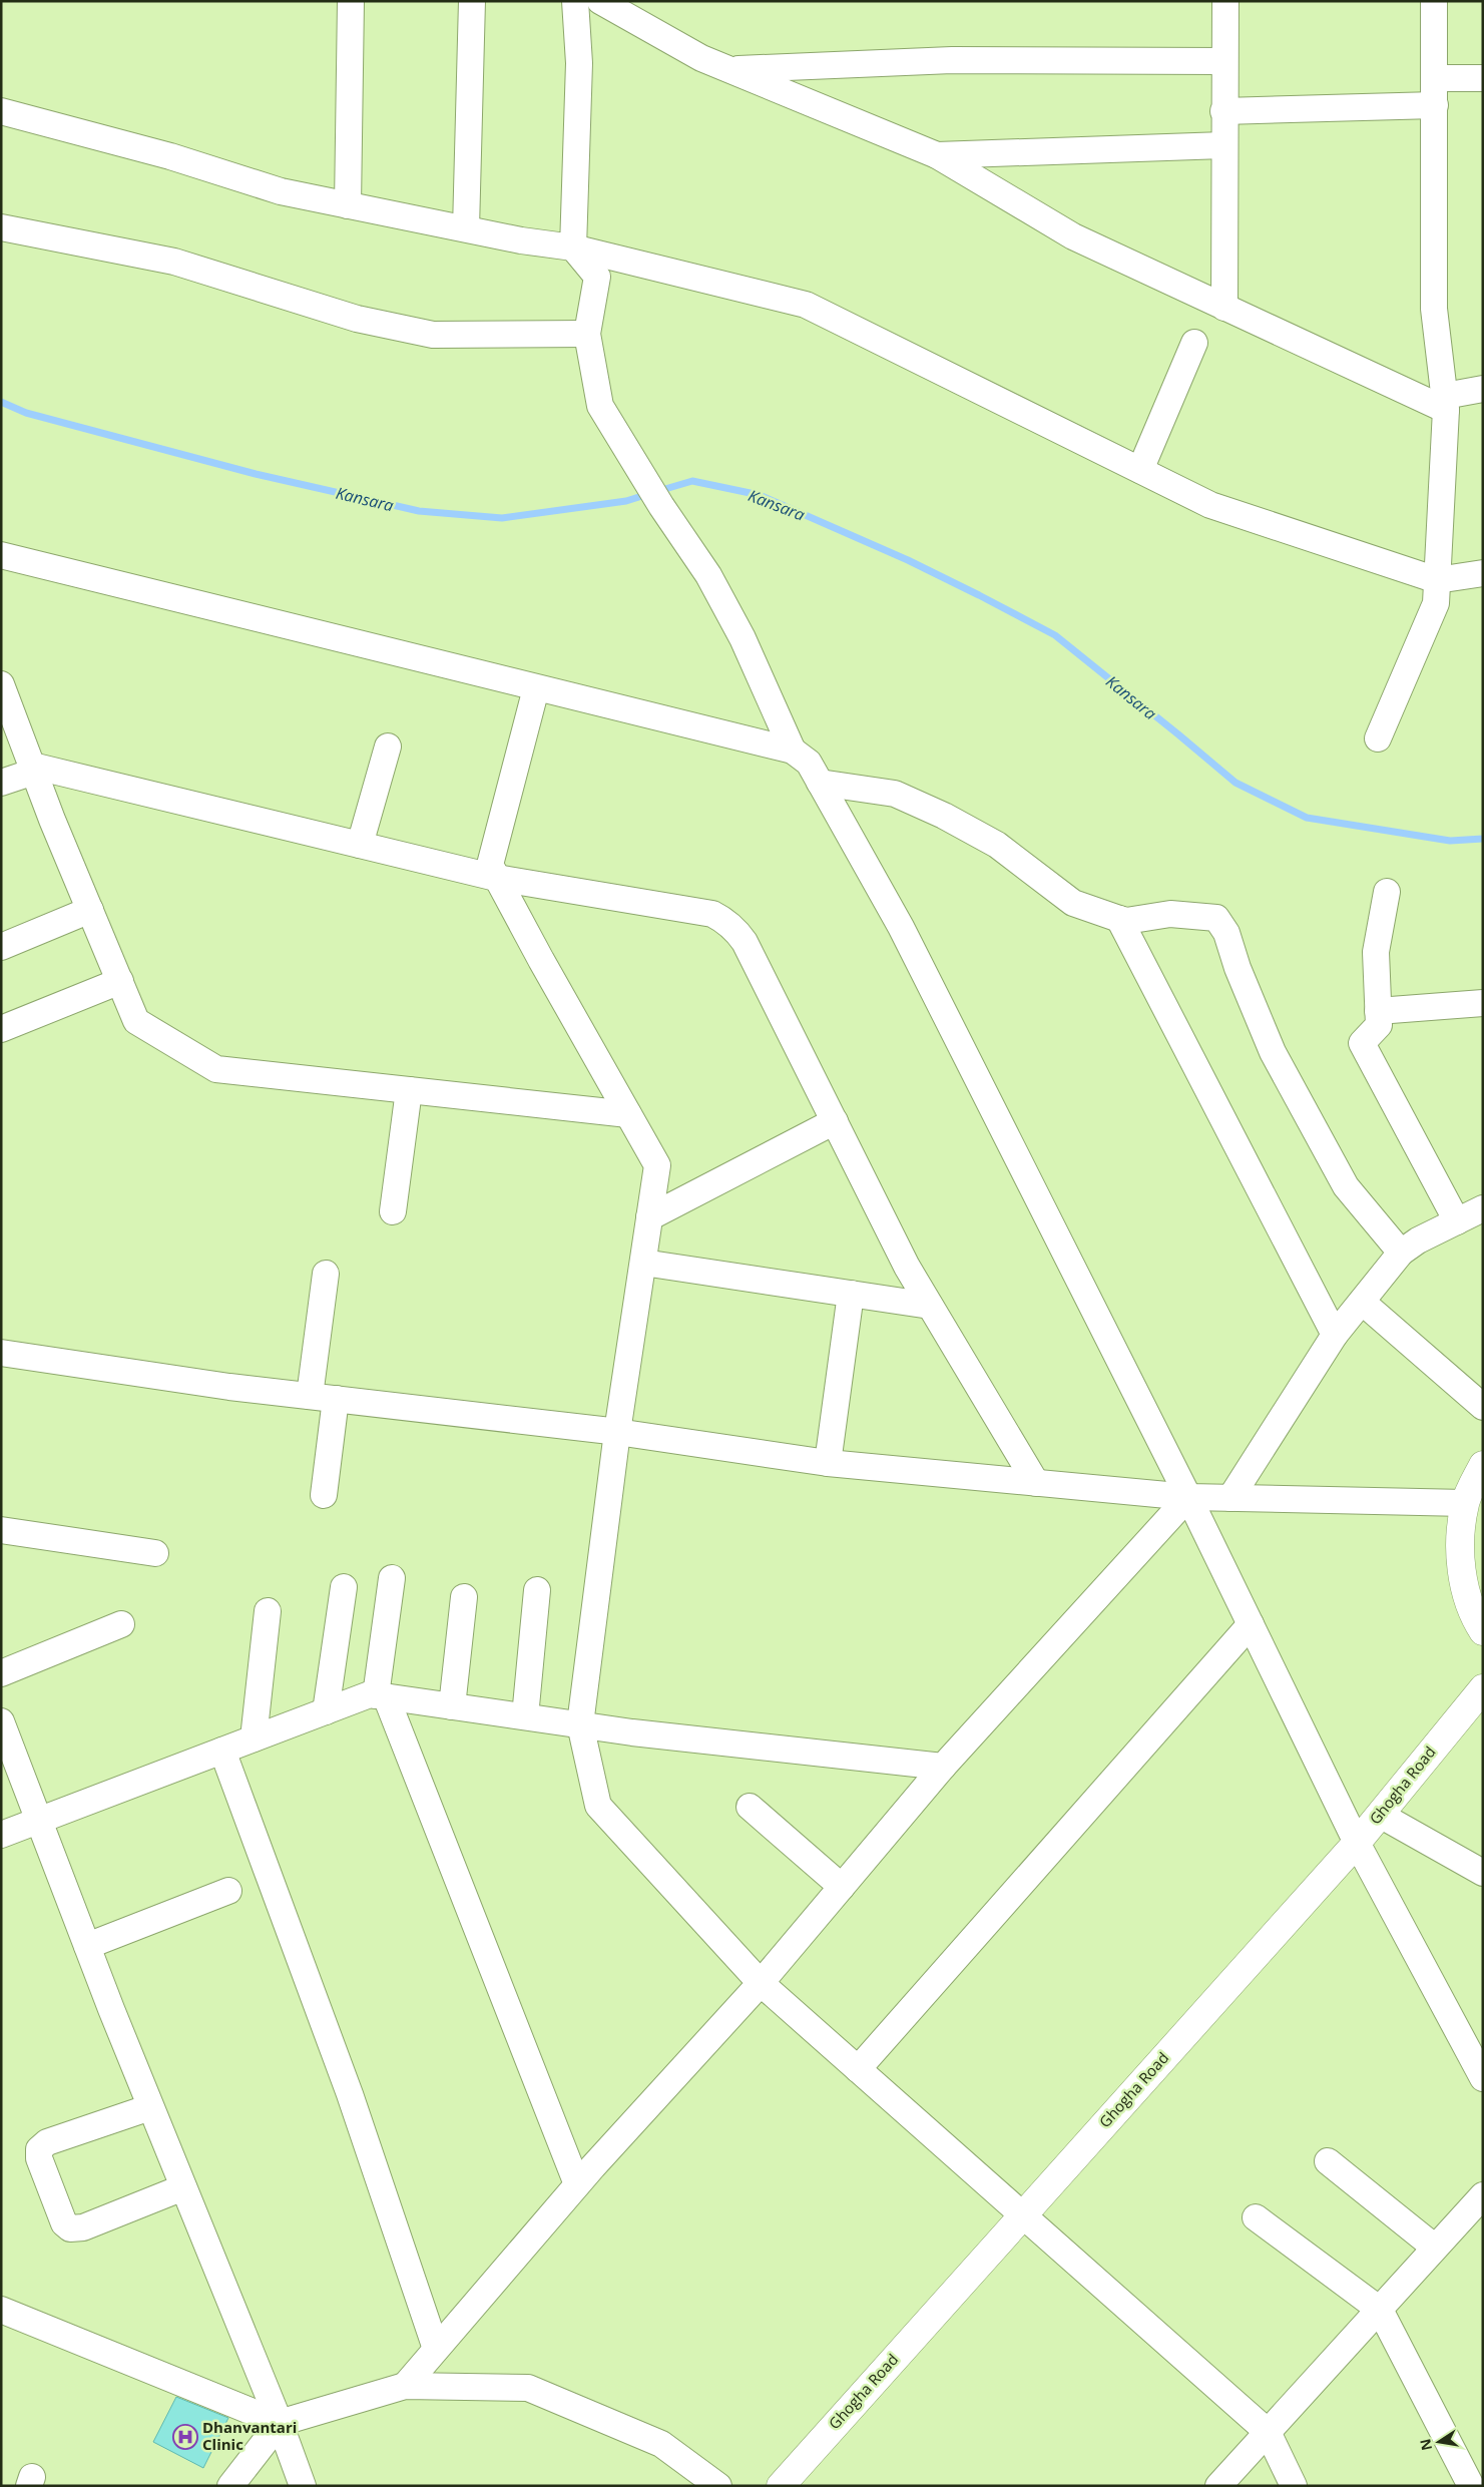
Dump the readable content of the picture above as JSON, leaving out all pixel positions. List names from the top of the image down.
{
  "streets": {
    "main road": ["Ghogha Road"]
  },
  "water": ["Kansara"],
  "places": {
    "hospital": ["Dhanvantari Clinic"]
  },
  "north": "left"
}
